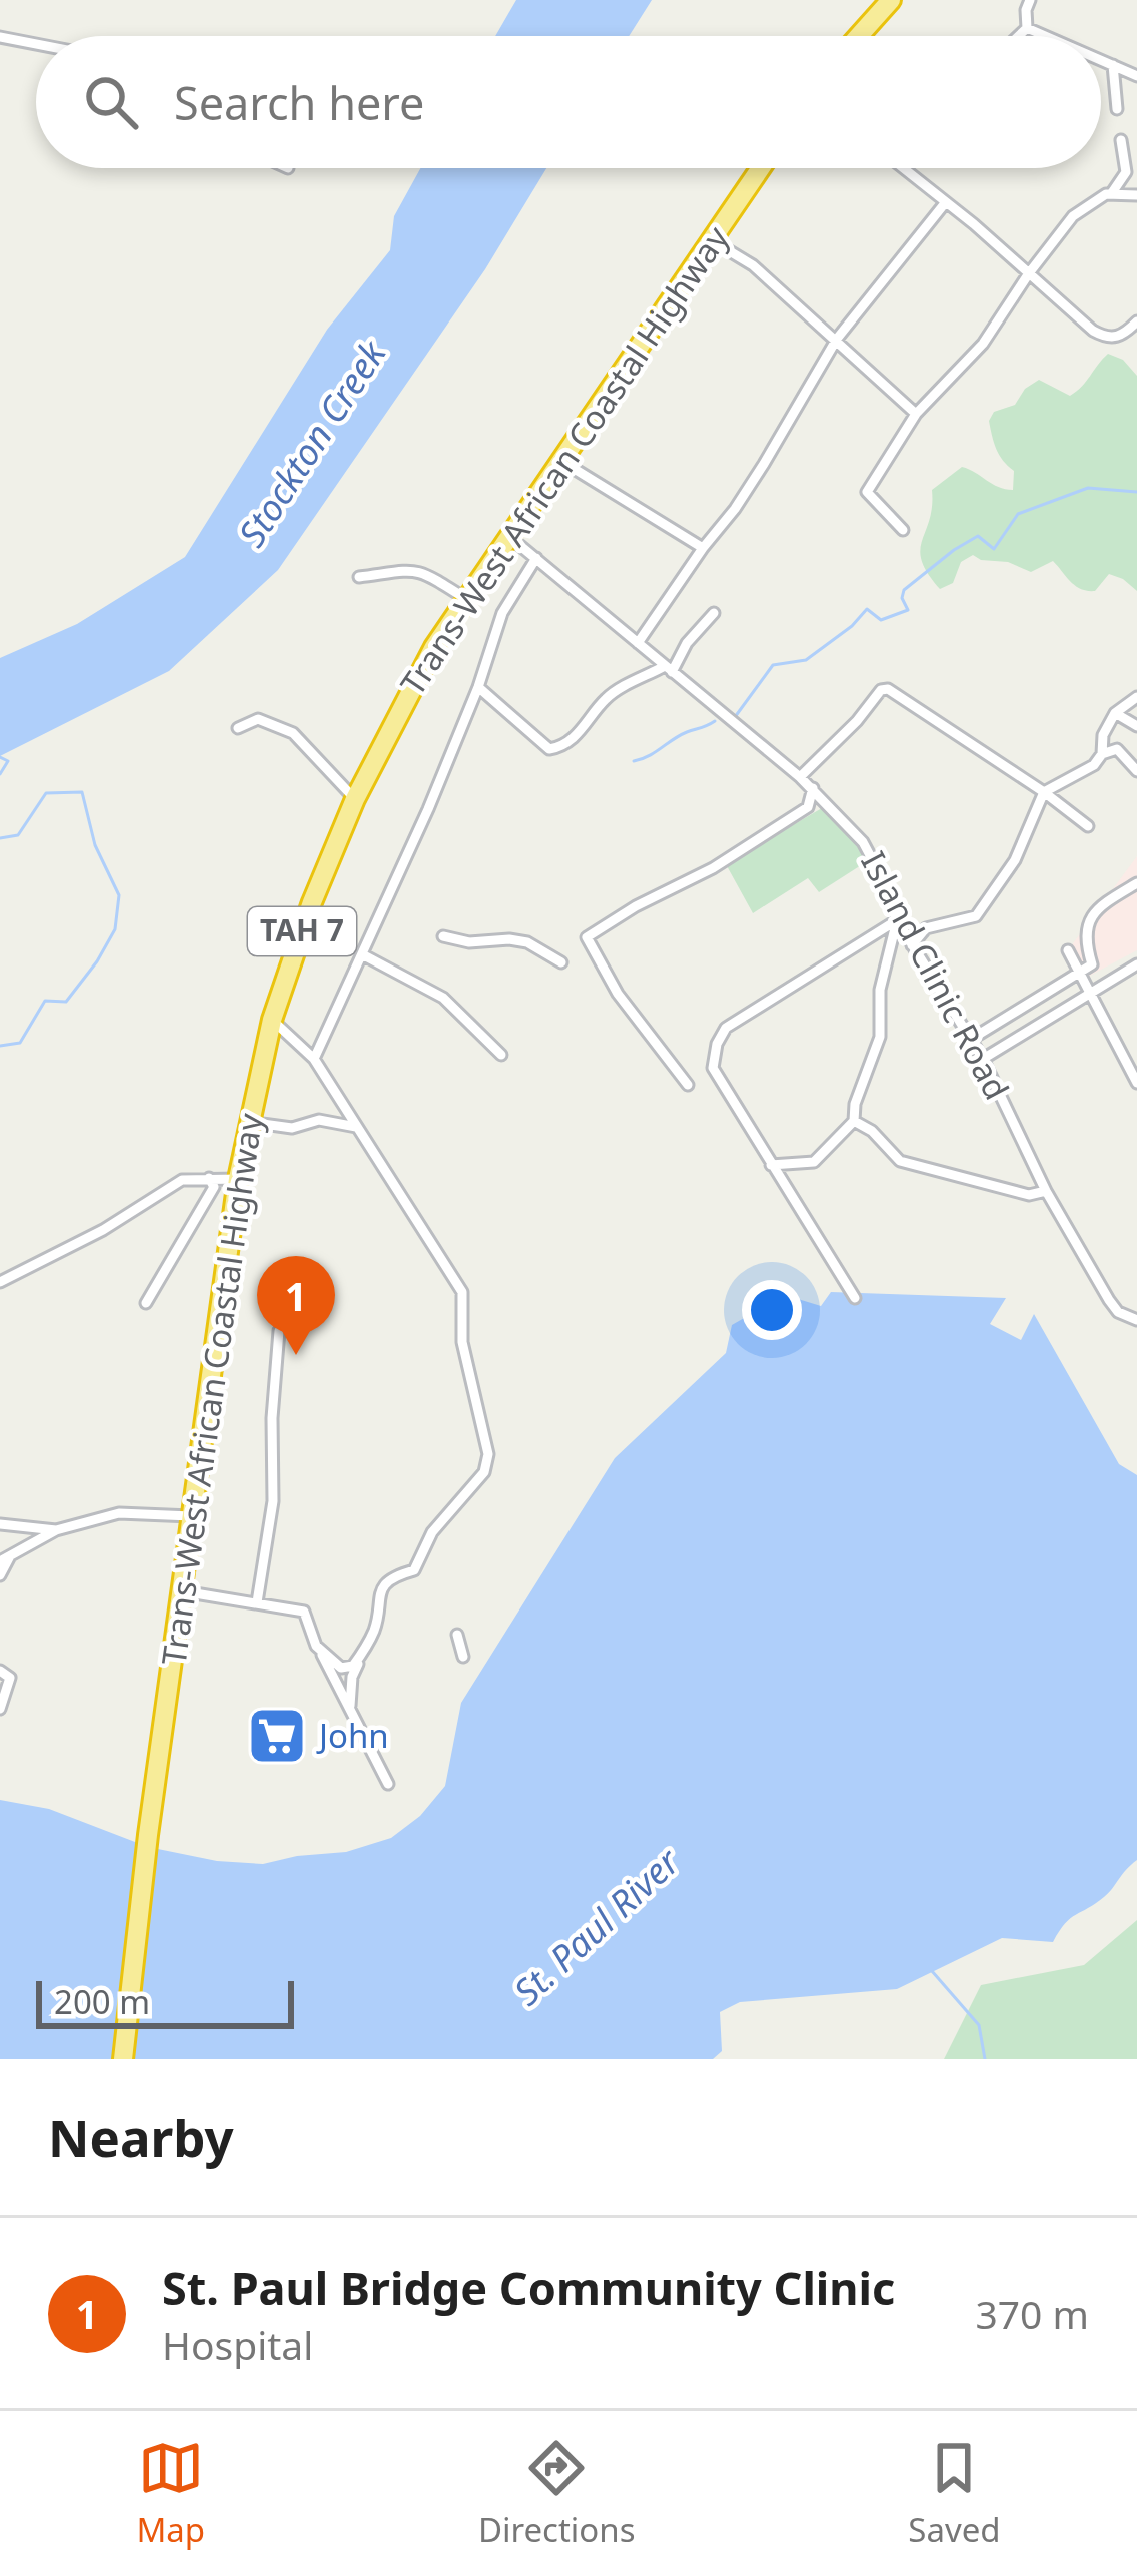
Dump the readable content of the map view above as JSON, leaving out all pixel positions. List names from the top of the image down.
{
  "streets": {
    "highway": ["Trans-West African Coastal Highway", "TAH 7"],
    "street": ["Island Clinic Road"]
  },
  "crossings": [
    ["Trans-West African Coastal Highway", "Island Clinic Road"]
  ],
  "water": ["Stockton Creek", "St. Paul River"],
  "places": {
    "supermarket": ["John"]
  },
  "scale_bar": "200 m",
  "page": {
    "search": "Search here",
    "pins": "1",
    "scale": "200 m",
    "heading": "Nearby",
    "list": [
      {
        "mark": "1",
        "name": "St. Paul Bridge Community Clinic",
        "note": "Hospital",
        "value": "370 m"
      }
    ],
    "nav": ["Map", "Directions", "Saved"]
  }
}
